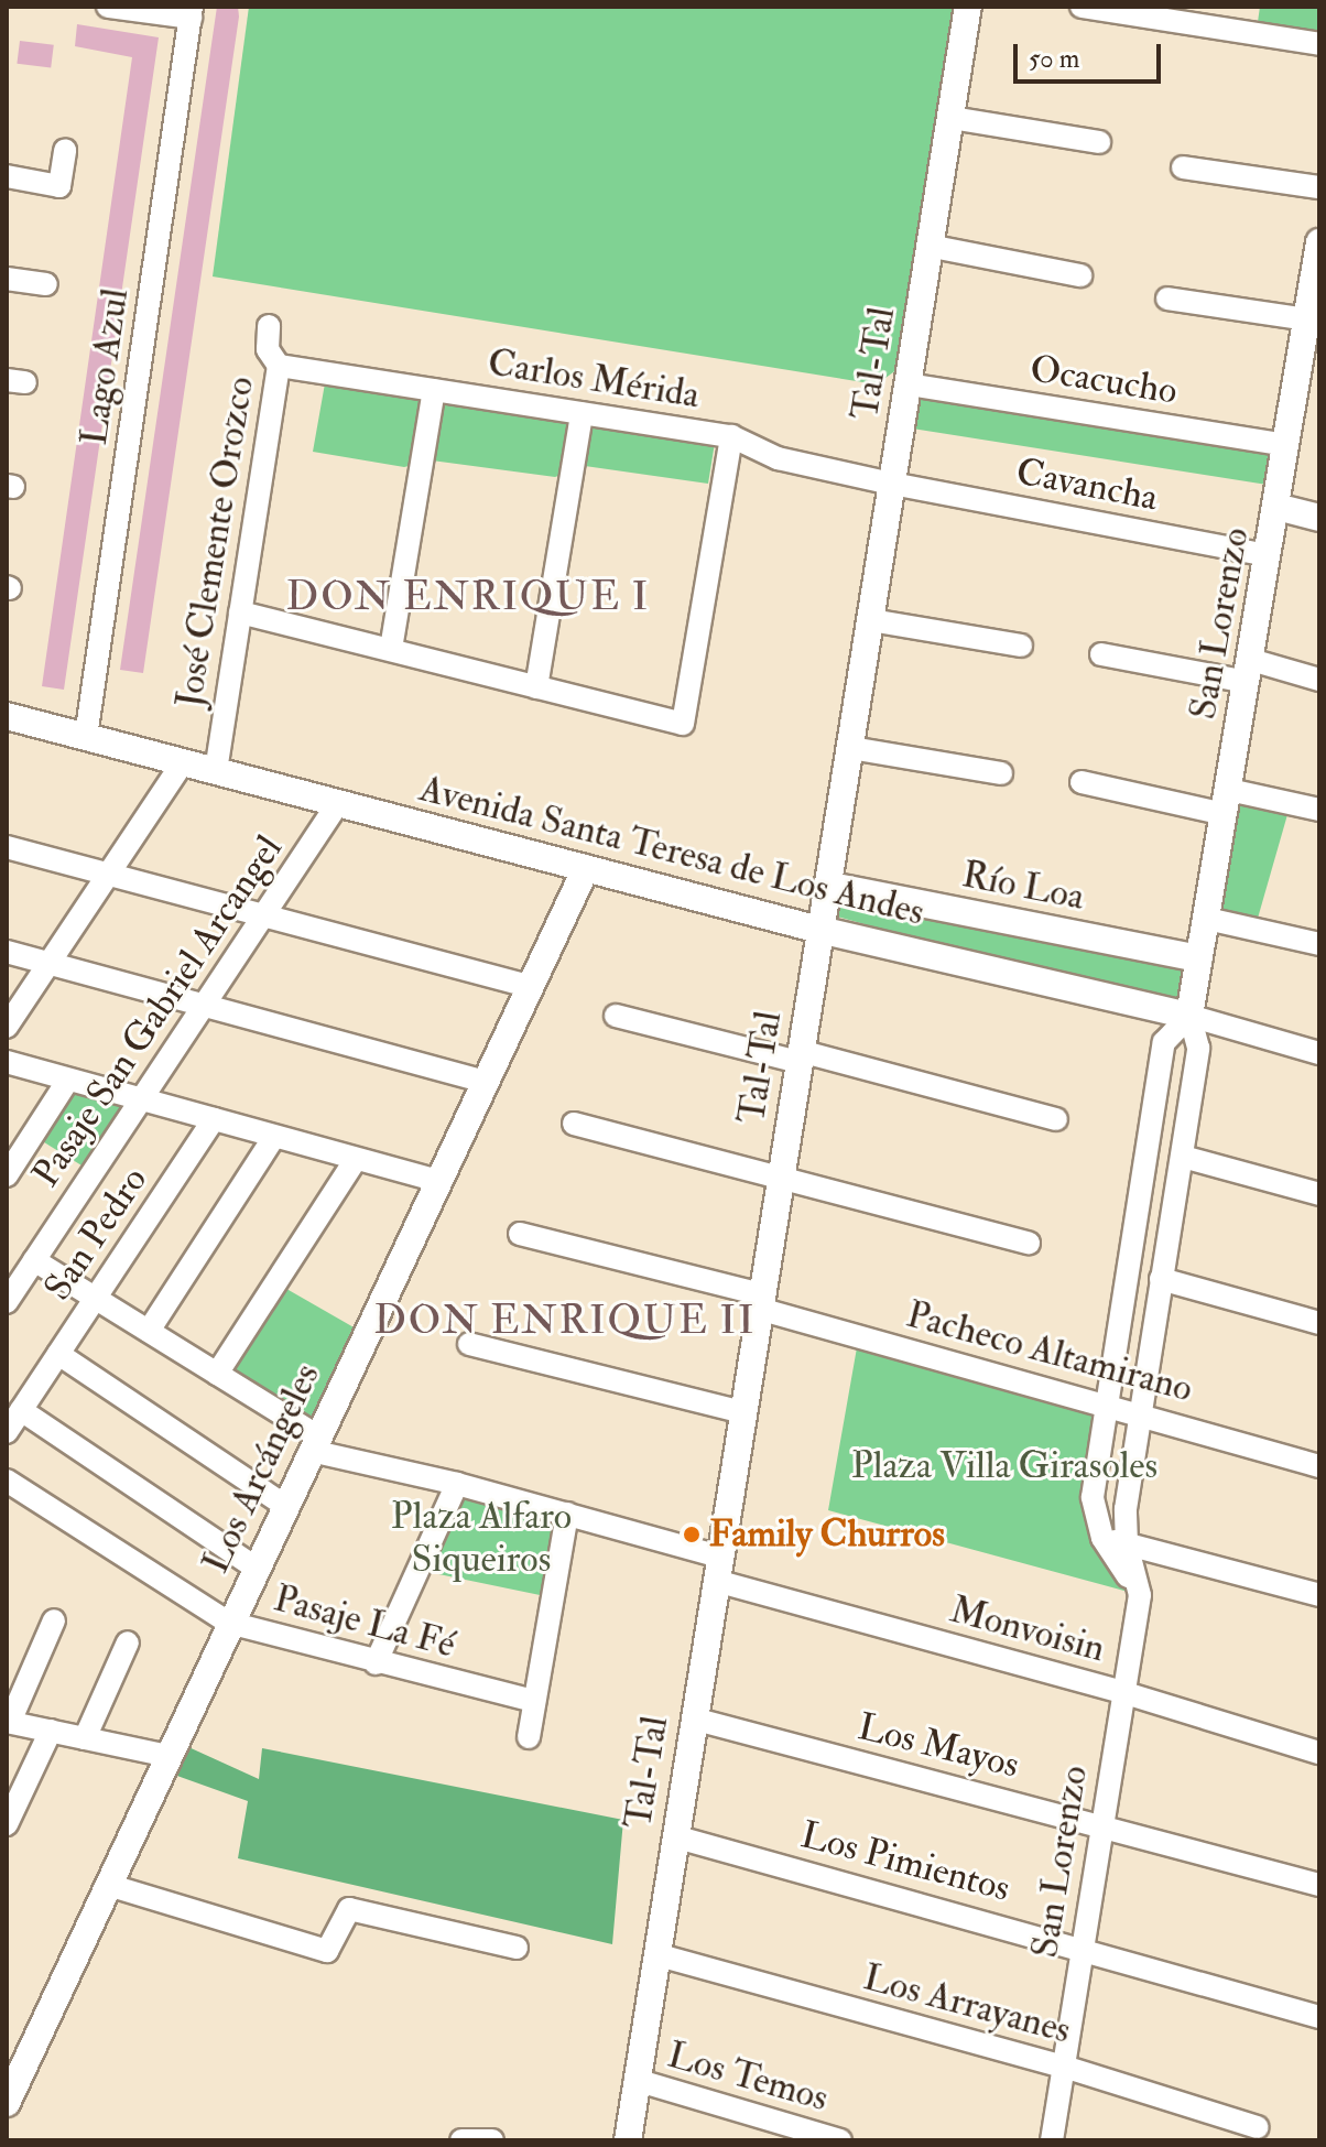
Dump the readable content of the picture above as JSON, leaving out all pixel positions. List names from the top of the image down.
{
  "streets": {
    "street": [
      "Tal-Tal",
      "Lago Azul",
      "Carlos Mérida",
      "Ocacucho",
      "Cavancha",
      "José Clemente Orozco",
      "San Lorenzo",
      "Avenida Santa Teresa de Los Andes",
      "Río Loa",
      "Pasaje San Gabriel Arcangel",
      "San Pedro",
      "Pacheco Altamirano",
      "Los Arcángeles",
      "Pasaje La Fé",
      "Monvoisin",
      "Los Mayos",
      "Los Pimientos",
      "Los Arrayanes",
      "Los Temos"
    ]
  },
  "crossings": [
    ["Tal-Tal", "Carlos Mérida"],
    ["Tal-Tal", "Ocacucho"],
    ["Tal-Tal", "Cavancha"],
    ["Tal-Tal", "Avenida Santa Teresa de Los Andes"],
    ["Tal-Tal", "Río Loa"],
    ["Tal-Tal", "Pacheco Altamirano"],
    ["Tal-Tal", "Monvoisin"],
    ["Tal-Tal", "Los Mayos"],
    ["Tal-Tal", "Los Pimientos"],
    ["Tal-Tal", "Los Arrayanes"],
    ["Tal-Tal", "Los Temos"],
    ["Lago Azul", "Avenida Santa Teresa de Los Andes"],
    ["Carlos Mérida", "Cavancha"],
    ["Carlos Mérida", "José Clemente Orozco"],
    ["Ocacucho", "San Lorenzo"],
    ["Cavancha", "San Lorenzo"],
    ["José Clemente Orozco", "Avenida Santa Teresa de Los Andes"],
    ["San Lorenzo", "Avenida Santa Teresa de Los Andes"],
    ["San Lorenzo", "Río Loa"],
    ["San Lorenzo", "Pacheco Altamirano"],
    ["San Lorenzo", "Monvoisin"],
    ["San Lorenzo", "Los Mayos"],
    ["San Lorenzo", "Los Pimientos"],
    ["San Lorenzo", "Los Arrayanes"],
    ["Avenida Santa Teresa de Los Andes", "Pasaje San Gabriel Arcangel"],
    ["Avenida Santa Teresa de Los Andes", "Los Arcángeles"],
    ["Pasaje San Gabriel Arcangel", "Monvoisin"],
    ["San Pedro", "Monvoisin"],
    ["Los Arcángeles", "Pasaje La Fé"],
    ["Los Arcángeles", "Monvoisin"]
  ],
  "districts": ["DON ENRIQUE I", "DON ENRIQUE II"],
  "parks": ["Plaza Villa Girasoles", "Plaza Alfaro Siqueiros"],
  "places": ["Family Churros"],
  "scale_bar": "50 m"
}
